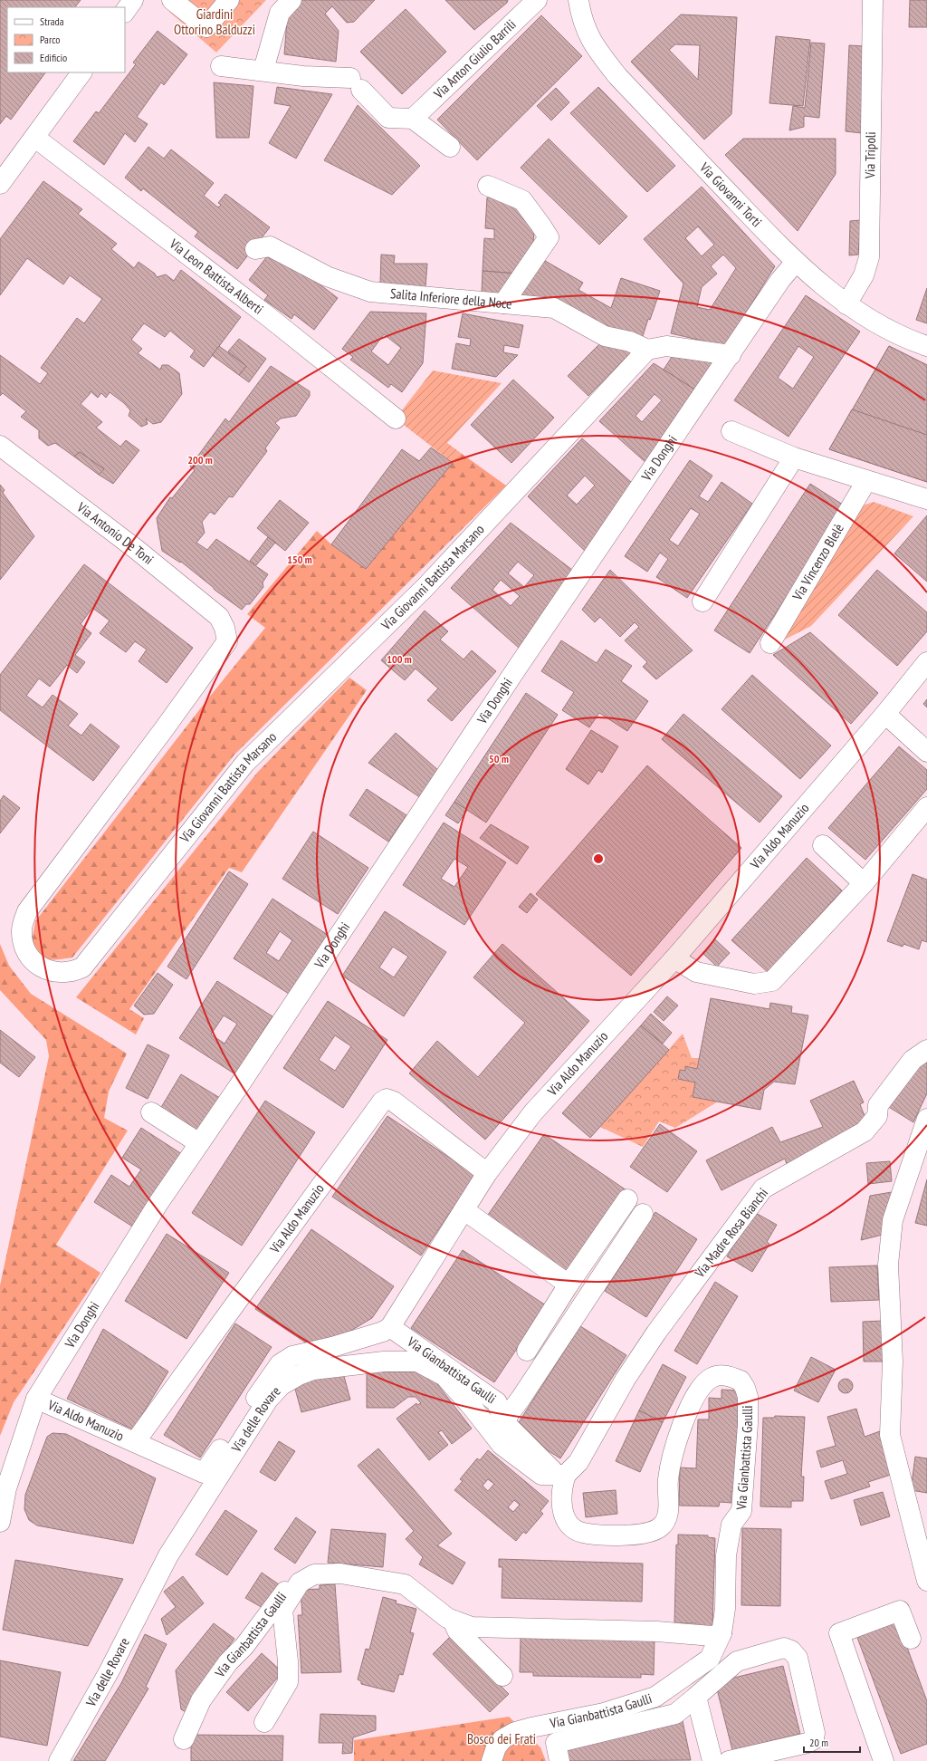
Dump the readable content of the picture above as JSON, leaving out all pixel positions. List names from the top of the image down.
{
  "streets": {
    "street": [
      "Via Anton Giulio Barrili",
      "Via Tripoli",
      "Via Giovanni Torti",
      "Via Leon Battista Alberti",
      "Salita Inferiore della Noce",
      "Via Donghi",
      "Via Antonio De Toni",
      "Via Vincenzo Blelè",
      "Via Giovanni Battista Marsano",
      "Via Aldo Manuzio",
      "Via Madre Rosa Bianchi",
      "Via Gianbattista Gaulli",
      "Via delle Rovare"
    ]
  },
  "crossings": [
    ["Via Tripoli", "Via Giovanni Torti"],
    ["Via Giovanni Torti", "Via Donghi"],
    ["Salita Inferiore della Noce", "Via Giovanni Battista Marsano"],
    ["Via Donghi", "Via Aldo Manuzio"],
    ["Via Antonio De Toni", "Via Giovanni Battista Marsano"],
    ["Via Aldo Manuzio", "Via Gianbattista Gaulli"],
    ["Via Madre Rosa Bianchi", "Via Gianbattista Gaulli"],
    ["Via Madre Rosa Bianchi", "Via delle Rovare"],
    ["Via Gianbattista Gaulli", "Via delle Rovare"]
  ],
  "parks": ["Giardini Ottorino Balduzzi", "Bosco dei Frati"],
  "legend": ["Strada", "Parco", "Edificio"],
  "scale_bar": "20 m",
  "rings": [
    "200 m",
    "150 m",
    "100 m",
    "50 m"
  ]
}
